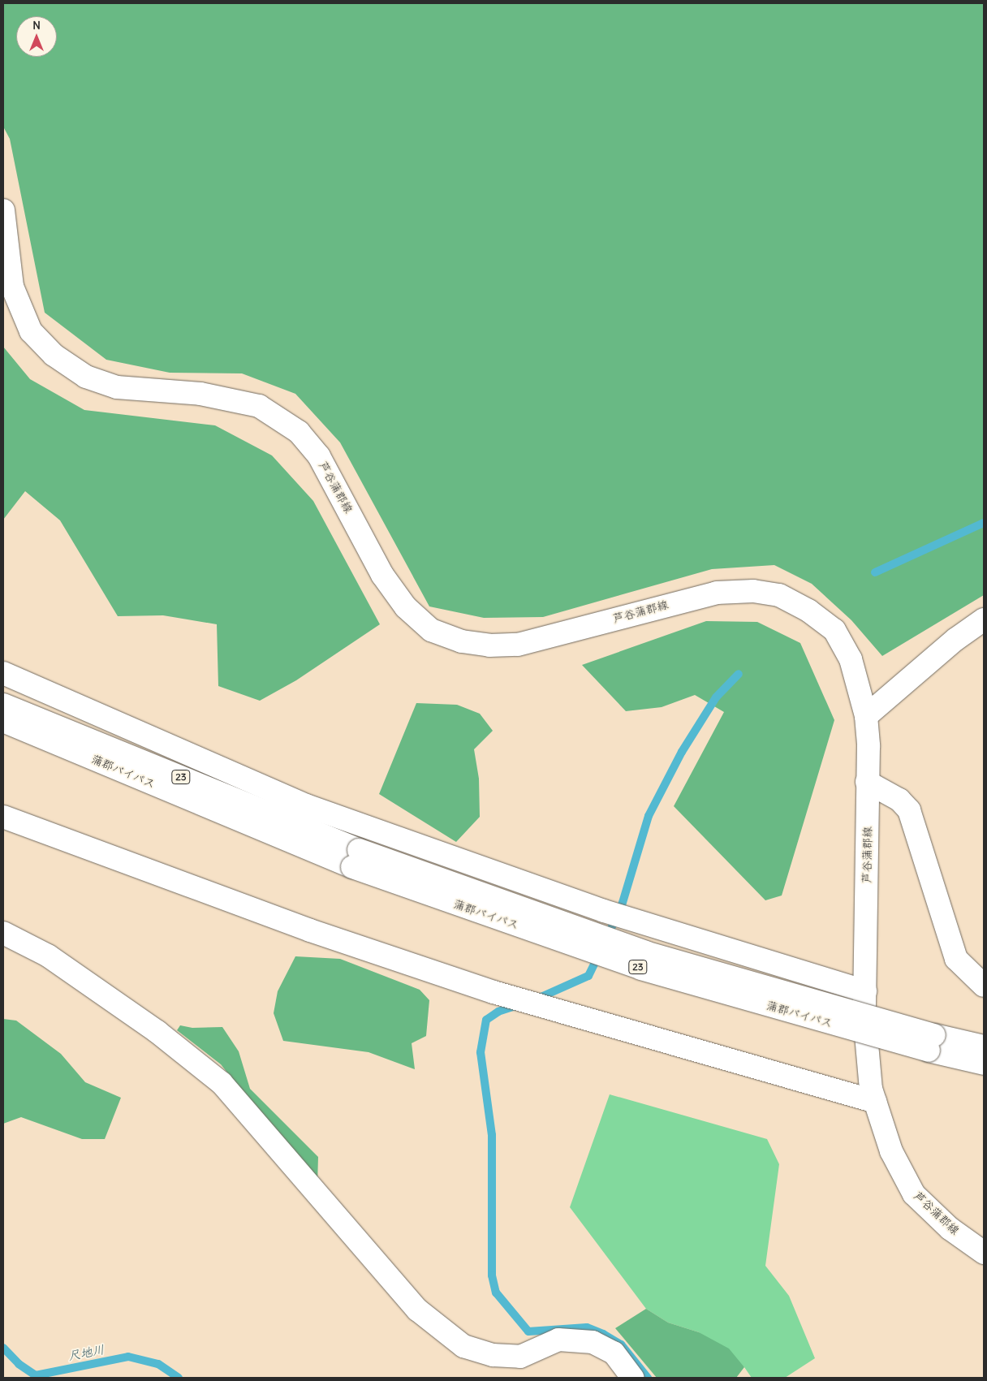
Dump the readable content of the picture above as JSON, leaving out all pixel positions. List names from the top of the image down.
{
  "streets": {
    "main road": ["芦谷蒲郡線", "蒲郡バイパス", "23"]
  },
  "water": ["尺地川"],
  "north": "top"
}
